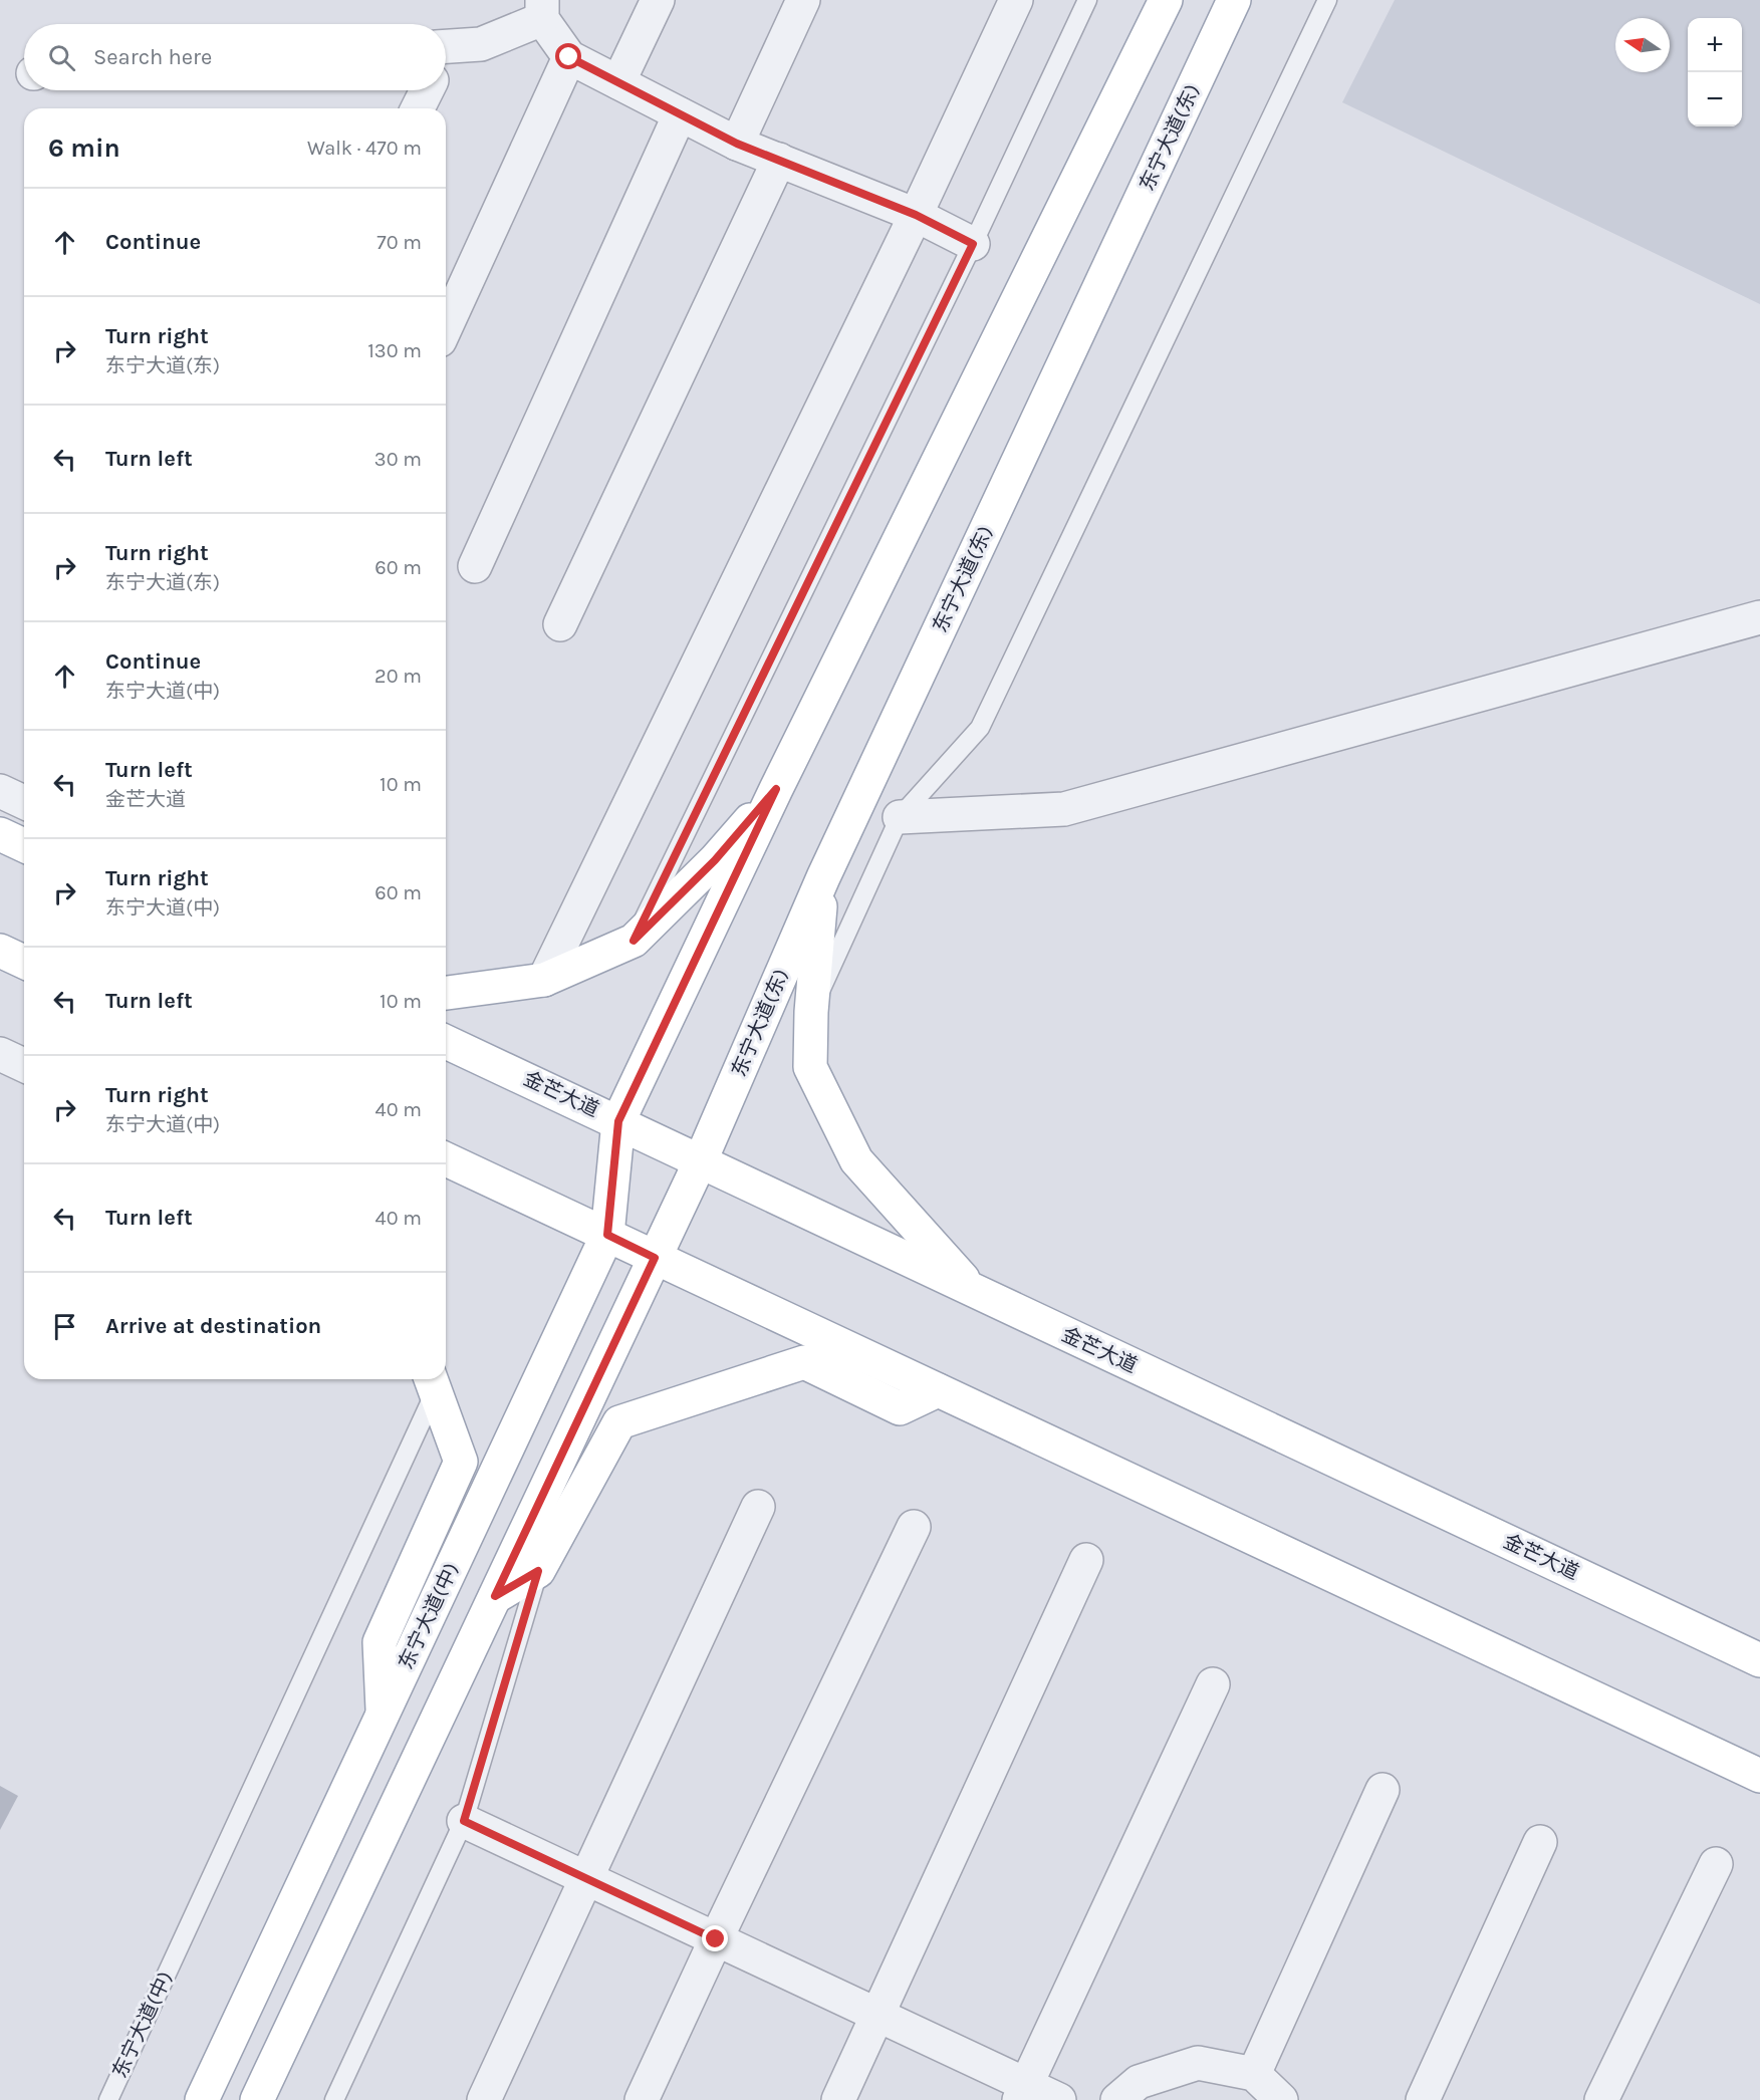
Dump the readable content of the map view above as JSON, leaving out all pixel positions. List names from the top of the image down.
{
  "streets": {
    "main road": ["东宁大道(东)", "金芒大道", "东宁大道(中)"]
  },
  "crossings": [
    ["东宁大道(东)", "金芒大道"],
    ["金芒大道", "东宁大道(中)"]
  ],
  "north": "left",
  "page": {
    "map_buttons": ["+", "−"],
    "search": "Search here",
    "heading": ["6 min", "Walk · 470 m"],
    "list": [
      ["Continue", "70 m"],
      ["Turn right", "东宁大道(东)", "130 m"],
      ["Turn left", "30 m"],
      ["Turn right", "东宁大道(东)", "60 m"],
      ["Continue", "东宁大道(中)", "20 m"],
      ["Turn left", "金芒大道", "10 m"],
      ["Turn right", "东宁大道(中)", "60 m"],
      ["Turn left", "10 m"],
      ["Turn right", "东宁大道(中)", "40 m"],
      ["Turn left", "40 m"],
      "Arrive at destination"
    ]
  }
}
